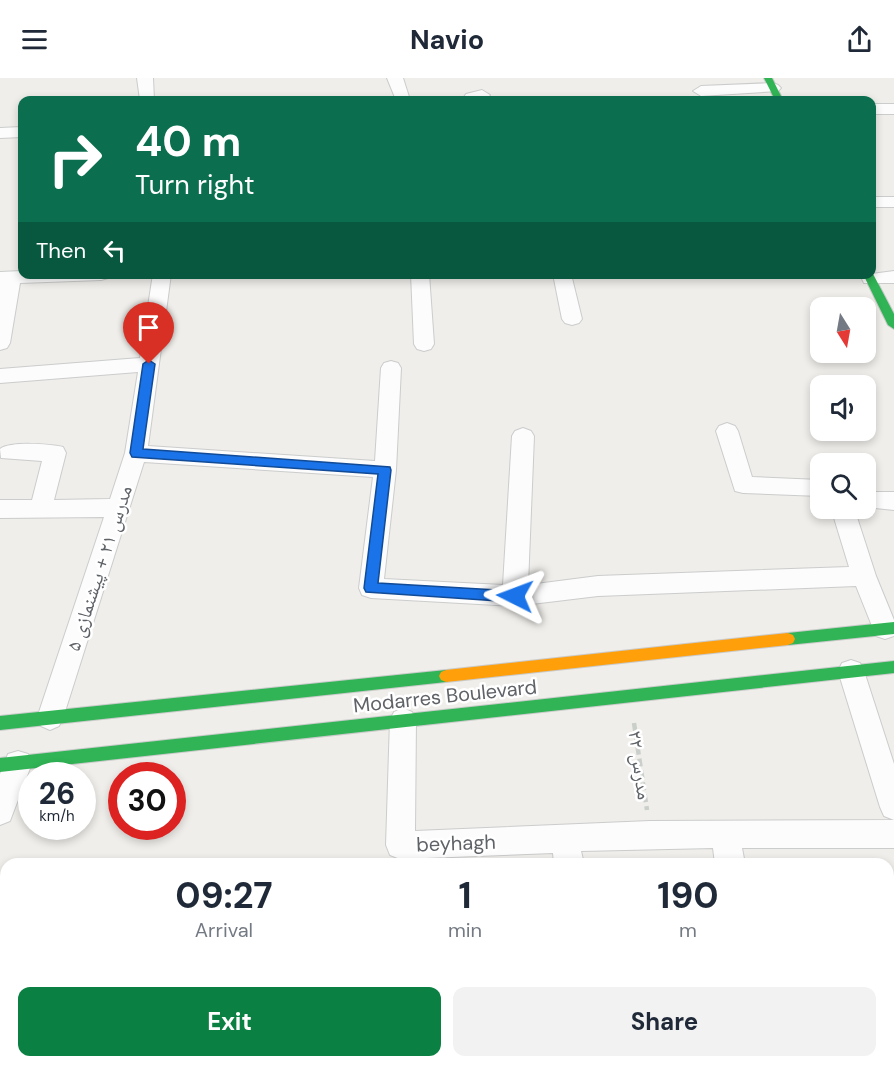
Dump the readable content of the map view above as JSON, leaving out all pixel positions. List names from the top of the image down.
{
  "streets": {
    "main road": ["Modarres Boulevard"],
    "street": ["مدرس ۲۱ + پیشنمازی ۵", "beyhagh"],
    "path": ["مدرس ۲۲"]
  },
  "crossings": [
    ["مدرس ۲۱ + پیشنمازی ۵", "Modarres Boulevard"],
    ["Modarres Boulevard", "مدرس ۲۲"],
    ["Modarres Boulevard", "beyhagh"],
    ["مدرس ۲۲", "beyhagh"]
  ],
  "north": "bottom",
  "page": {
    "header": "Navio",
    "turn": ["40 m", "Turn right"],
    "then": "Then",
    "speed": "26 km/h",
    "limit": "30",
    "eta": [
      "09:27",
      "Arrival",
      "1",
      "min",
      "190",
      "m"
    ],
    "buttons": ["Exit", "Share"]
  }
}
